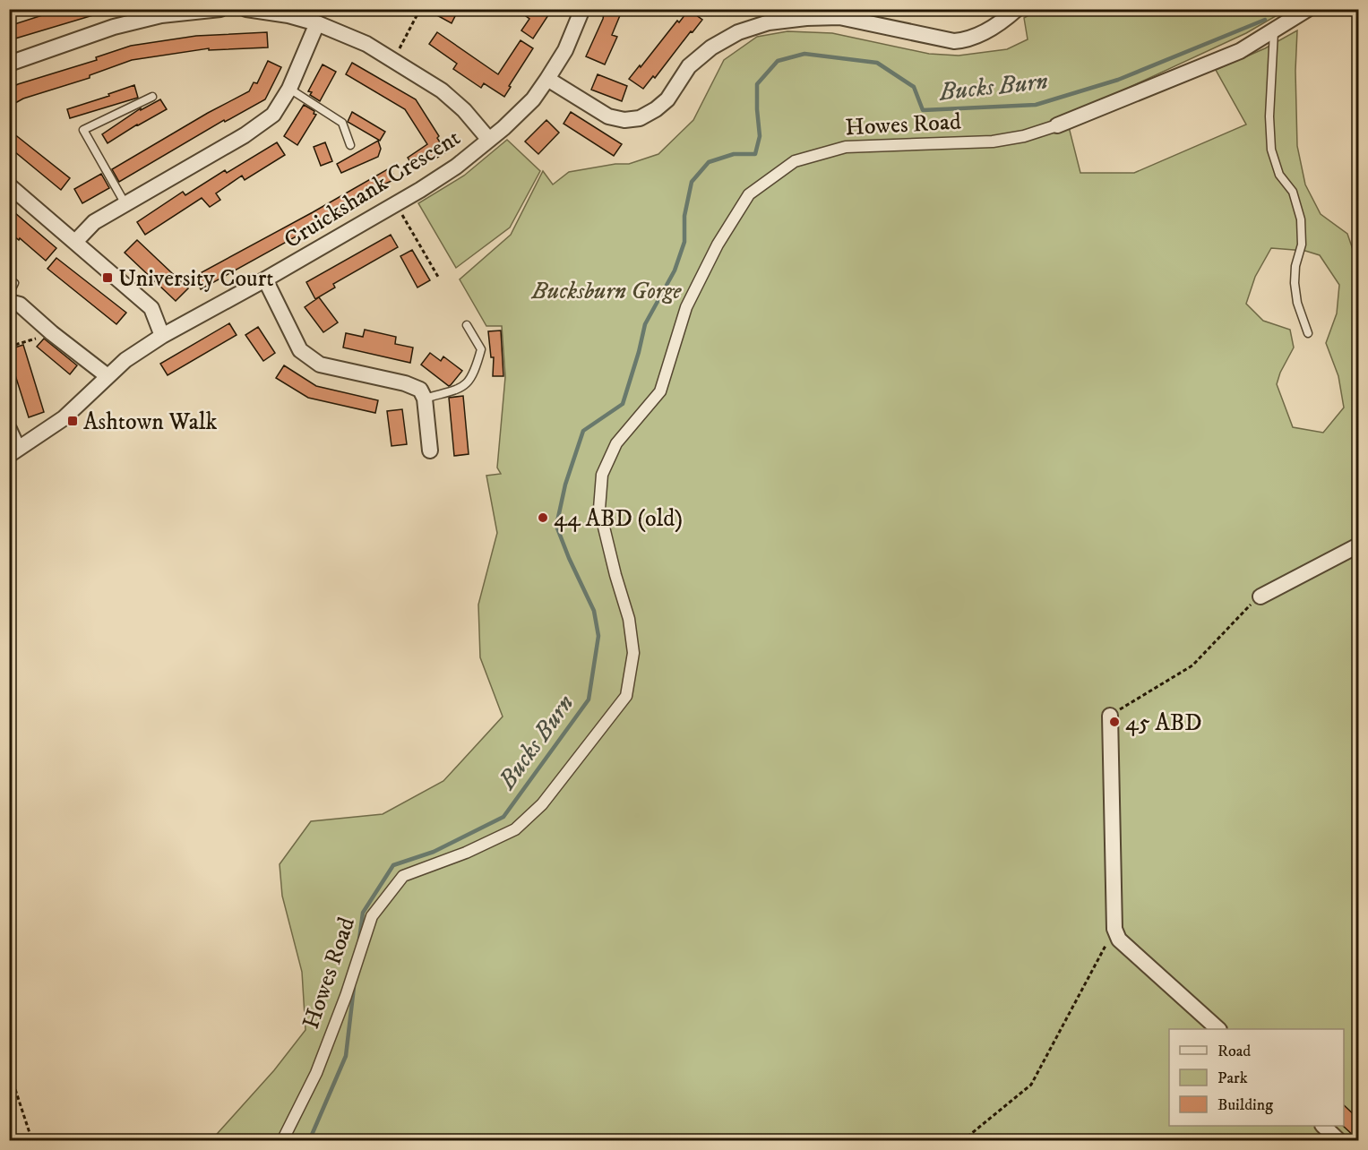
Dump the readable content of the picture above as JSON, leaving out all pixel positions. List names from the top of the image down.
{
  "streets": {
    "street": ["Howes Road", "Cruickshank Crescent"]
  },
  "water": ["Bucks Burn"],
  "parks": ["Bucksburn Gorge"],
  "places": {
    "transit": ["University Court", "Ashtown Walk"],
    "other": ["44 ABD (old)", "45 ABD"]
  },
  "legend": ["Road", "Park", "Building"]
}
